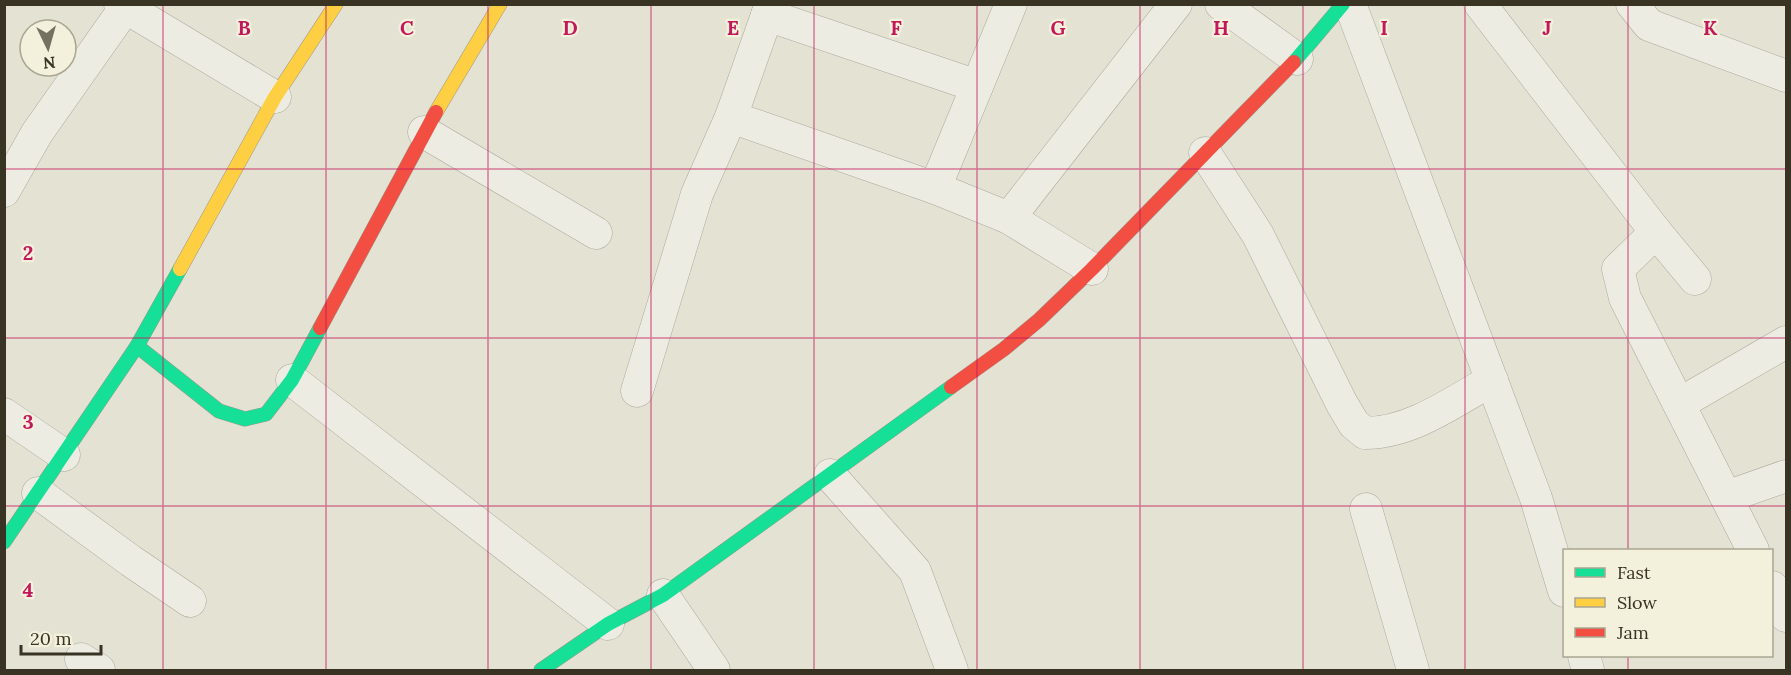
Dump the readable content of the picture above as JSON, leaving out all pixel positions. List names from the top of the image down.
{
  "legend": ["Fast", "Slow", "Jam"],
  "scale_bar": "20 m",
  "north": "bottom",
  "grid": {
    "columns": [
      "B",
      "C",
      "D",
      "E",
      "F",
      "G",
      "H",
      "I",
      "J",
      "K"
    ],
    "rows": ["2", "3", "4"]
  }
}
